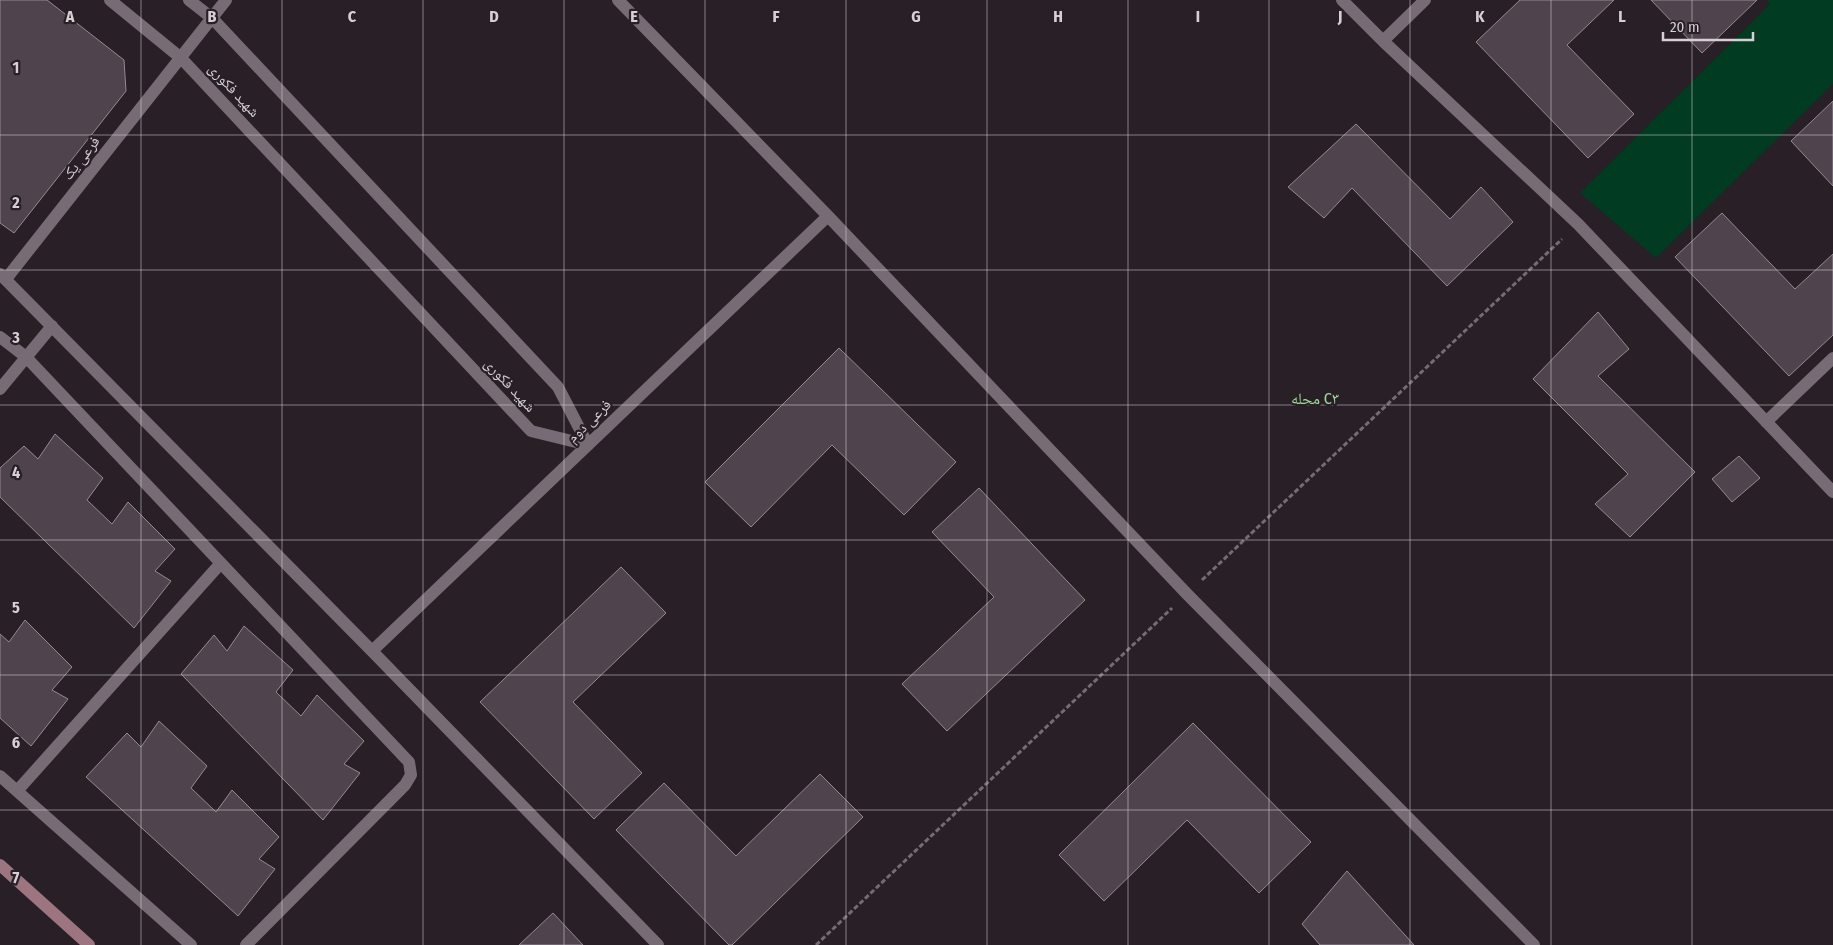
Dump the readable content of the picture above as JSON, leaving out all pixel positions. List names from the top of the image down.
{
  "streets": {
    "street": ["شهید فکوری", "فرعی یک", "فرعی دوم"]
  },
  "crossings": [
    ["شهید فکوری", "فرعی یک"],
    ["شهید فکوری", "فرعی دوم"]
  ],
  "districts": ["محله C۳"],
  "scale_bar": "20 m",
  "grid": {
    "columns": [
      "A",
      "B",
      "C",
      "D",
      "E",
      "F",
      "G",
      "H",
      "I",
      "J",
      "K",
      "L"
    ],
    "rows": [
      "1",
      "2",
      "3",
      "4",
      "5",
      "6",
      "7"
    ]
  }
}
